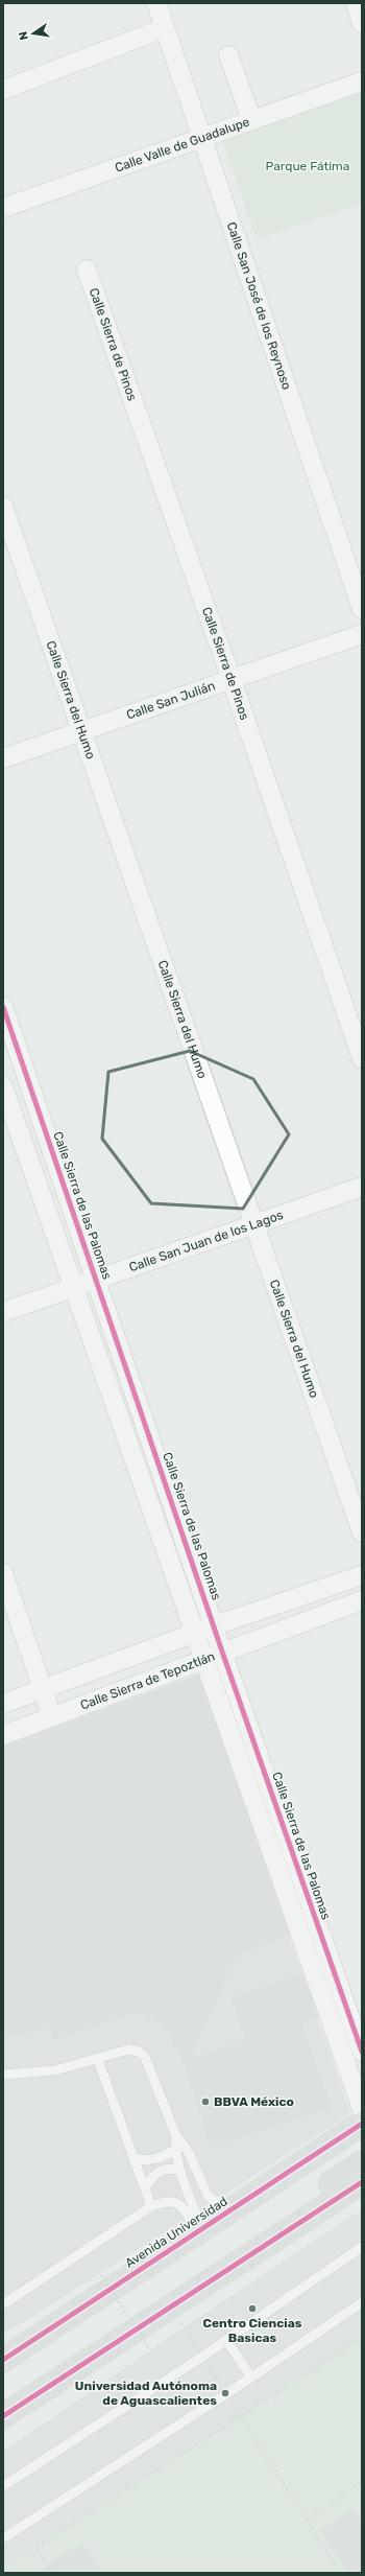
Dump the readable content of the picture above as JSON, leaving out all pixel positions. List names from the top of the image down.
{
  "streets": {
    "main road": ["Avenida Universidad"],
    "street": [
      "Calle Valle de Guadalupe",
      "Calle San José de los Reynoso",
      "Calle Sierra de Pinos",
      "Calle Sierra del Humo",
      "Calle San Julián",
      "Calle Sierra de las Palomas",
      "Calle San Juan de los Lagos",
      "Calle Sierra de Tepoztlán"
    ]
  },
  "crossings": [
    ["Calle Valle de Guadalupe", "Calle San José de los Reynoso"],
    ["Calle Sierra de Pinos", "Calle San Julián"],
    ["Calle Sierra del Humo", "Calle San Julián"],
    ["Calle Sierra del Humo", "Calle San Juan de los Lagos"],
    ["Calle Sierra de las Palomas", "Calle San Juan de los Lagos"],
    ["Calle Sierra de las Palomas", "Calle Sierra de Tepoztlán"]
  ],
  "parks": ["Parque Fátima"],
  "places": ["BBVA México", "Centro Ciencias Basicas", "Universidad Autónoma de Aguascalientes"],
  "north": "left"
}
